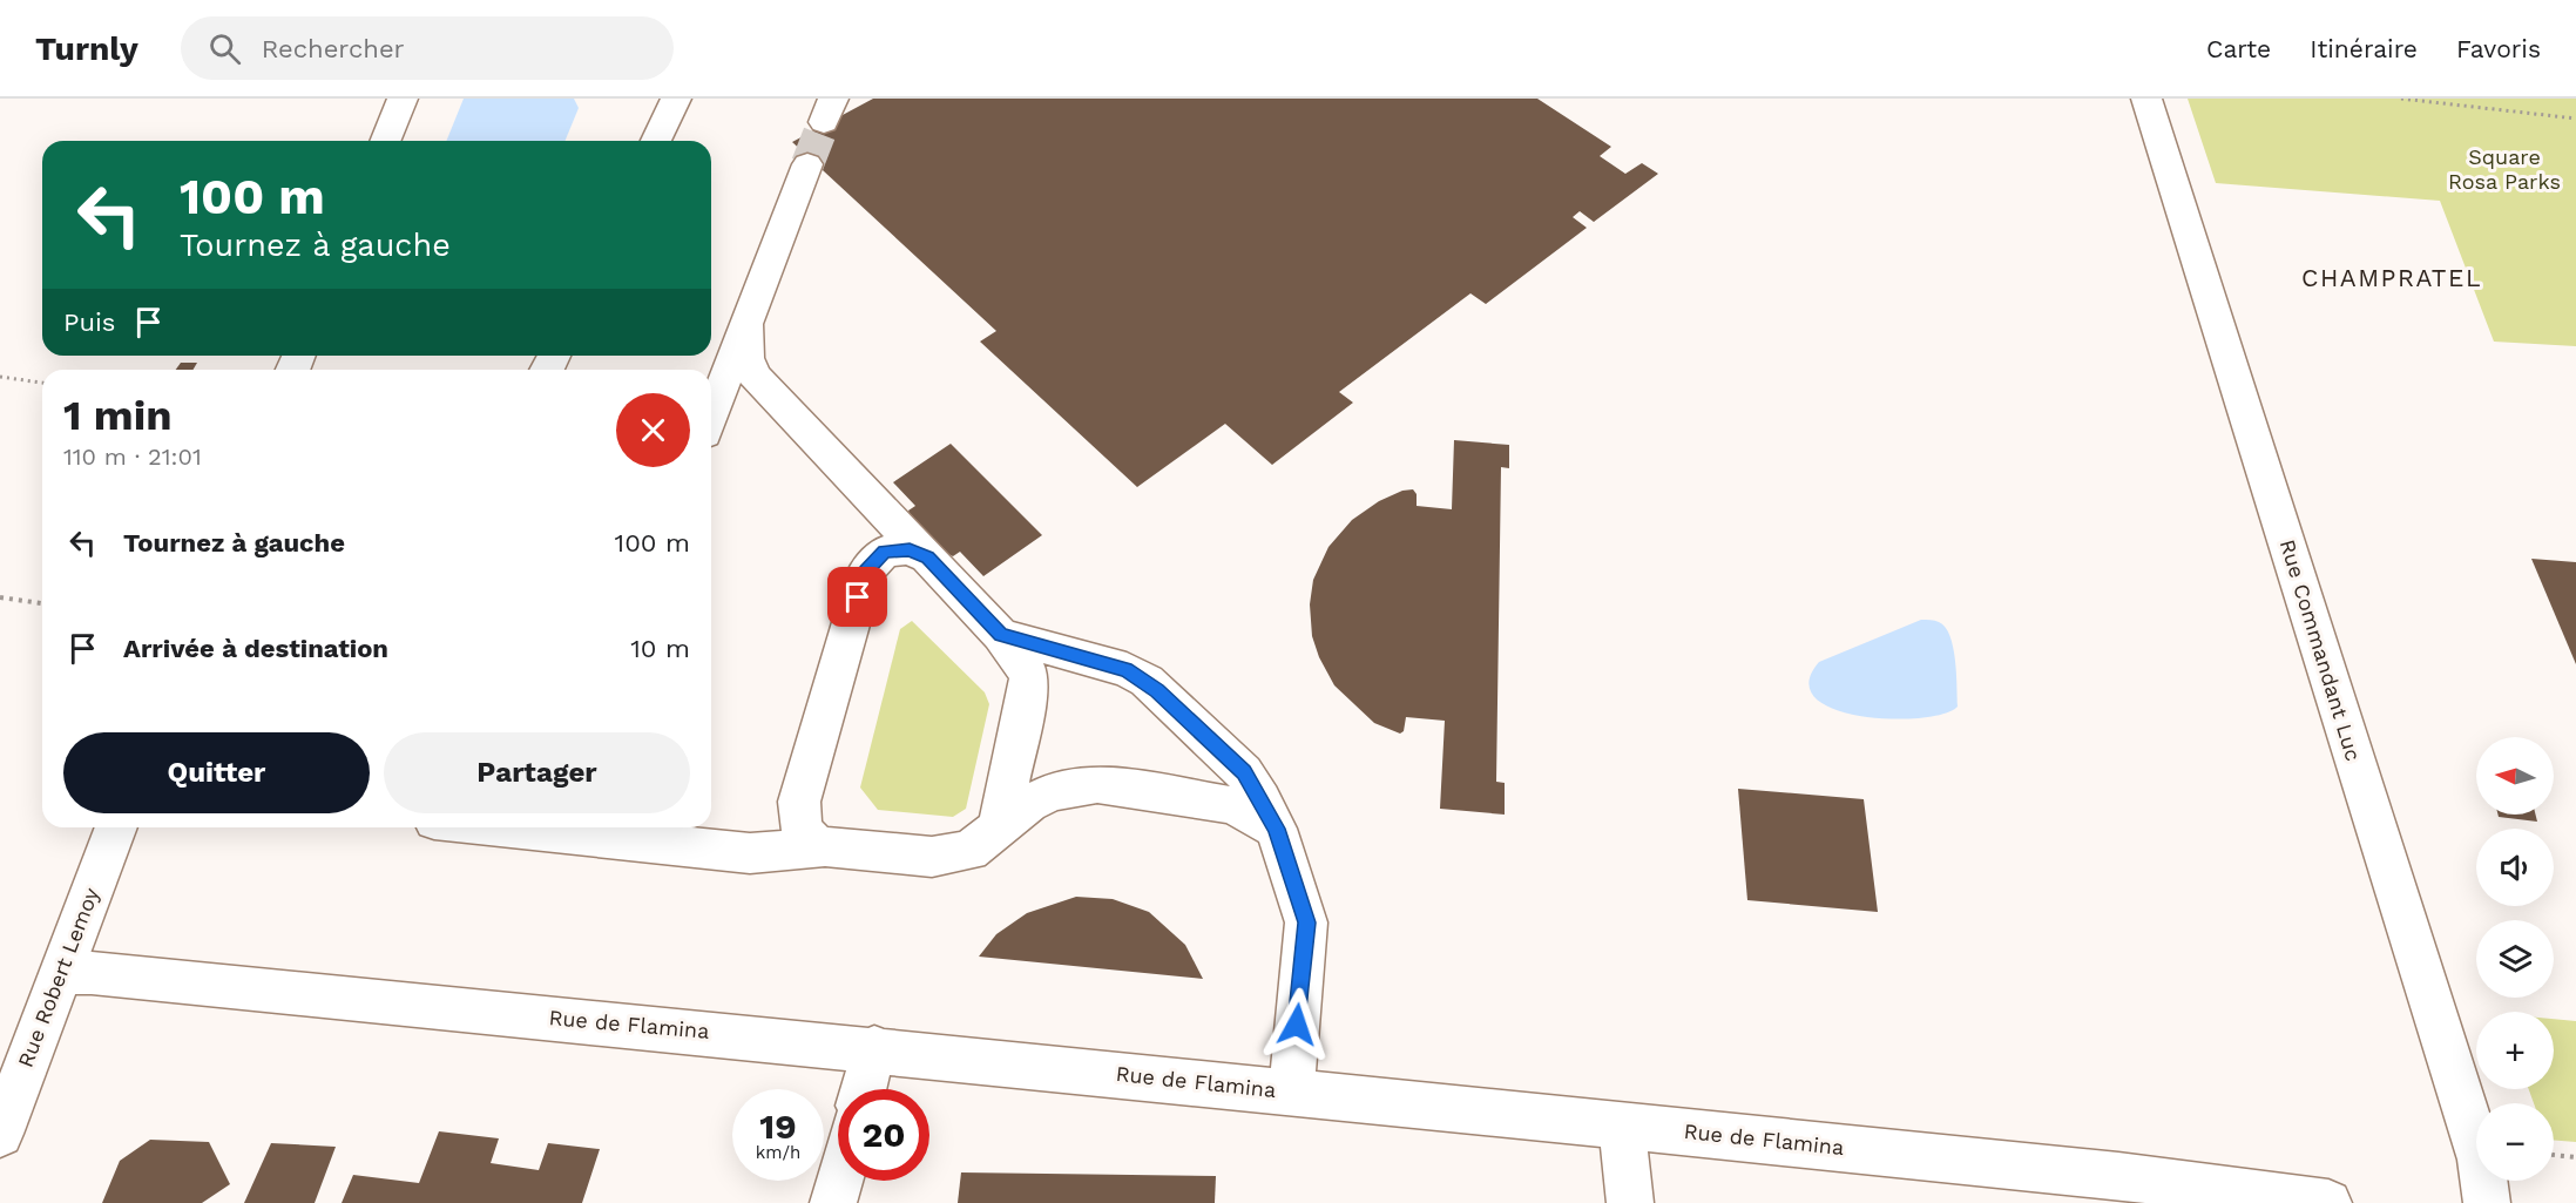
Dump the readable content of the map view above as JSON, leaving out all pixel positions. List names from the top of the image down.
{
  "streets": {
    "street": ["Rue Commandant Luc", "Rue Robert Lemoy", "Rue de Flamina"]
  },
  "crossings": [
    ["Rue Robert Lemoy", "Rue de Flamina"]
  ],
  "districts": ["CHAMPRATEL"],
  "parks": ["Square Rosa Parks"],
  "north": "left",
  "page": {
    "header": "Turnly",
    "search": "Rechercher",
    "nav": ["Carte", "Itinéraire", "Favoris"],
    "turn": ["100 m", "Tournez à gauche"],
    "then": "Puis",
    "heading": ["1 min", "110 m · 21:01"],
    "list": [
      {
        "name": "Tournez à gauche",
        "value": "100 m"
      },
      {
        "name": "Arrivée à destination",
        "value": "10 m"
      }
    ],
    "buttons": ["Quitter", "Partager"],
    "map_buttons": ["+", "−"],
    "speed": "19 km/h",
    "limit": "20"
  }
}
